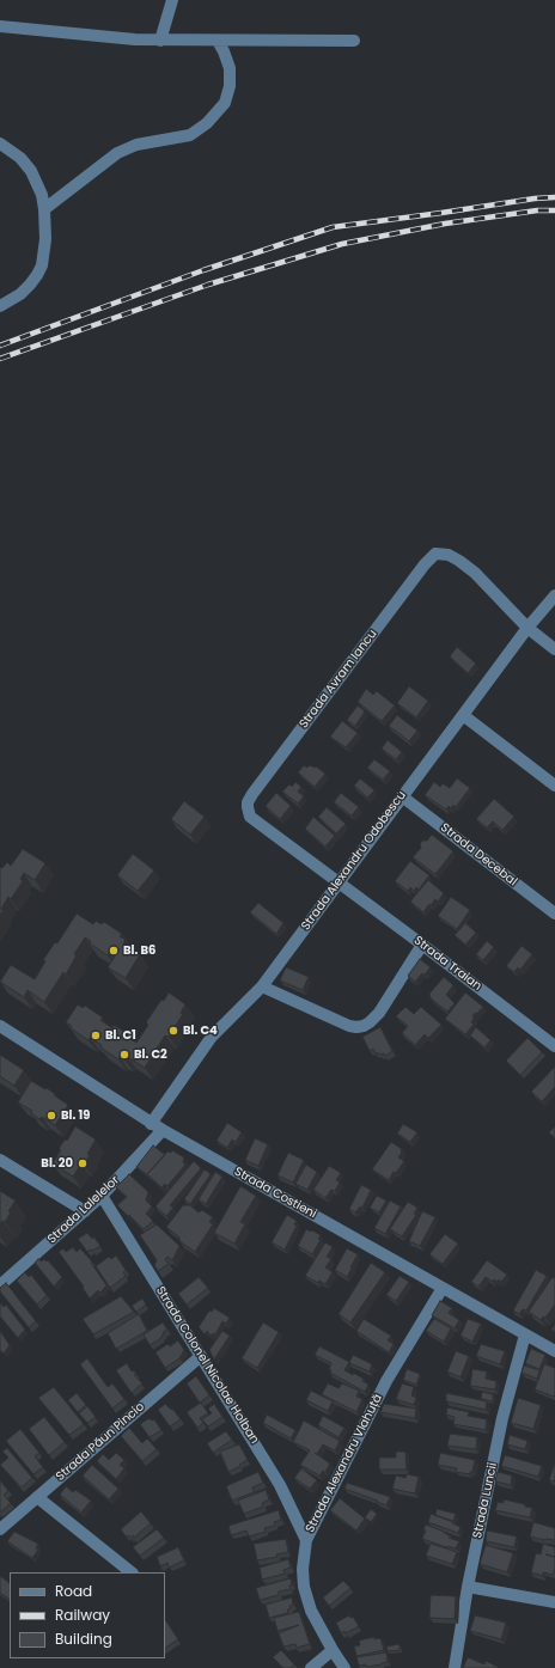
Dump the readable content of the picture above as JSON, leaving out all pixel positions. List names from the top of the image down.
{
  "streets": {
    "street": [
      "Strada Avram Iancu",
      "Strada Decebal",
      "Strada Alexandru Odobescu",
      "Strada Traian",
      "Strada Costieni",
      "Strada Lalelelor",
      "Strada Colonel Nicolae Holban",
      "Strada Păun Pincio",
      "Strada Alexandru Vlahuță",
      "Strada Luncii"
    ]
  },
  "crossings": [
    ["Strada Avram Iancu", "Strada Alexandru Odobescu"],
    ["Strada Avram Iancu", "Strada Traian"],
    ["Strada Decebal", "Strada Alexandru Odobescu"],
    ["Strada Alexandru Odobescu", "Strada Traian"],
    ["Strada Alexandru Odobescu", "Strada Costieni"],
    ["Strada Costieni", "Strada Lalelelor"],
    ["Strada Costieni", "Strada Alexandru Vlahuță"],
    ["Strada Costieni", "Strada Luncii"],
    ["Strada Lalelelor", "Strada Colonel Nicolae Holban"],
    ["Strada Colonel Nicolae Holban", "Strada Păun Pincio"],
    ["Strada Colonel Nicolae Holban", "Strada Alexandru Vlahuță"]
  ],
  "places": [
    "Bl. B6",
    "Bl. C4",
    "Bl. C1",
    "Bl. C2",
    "Bl. 19",
    "Bl. 20"
  ],
  "legend": ["Road", "Railway", "Building"]
}
